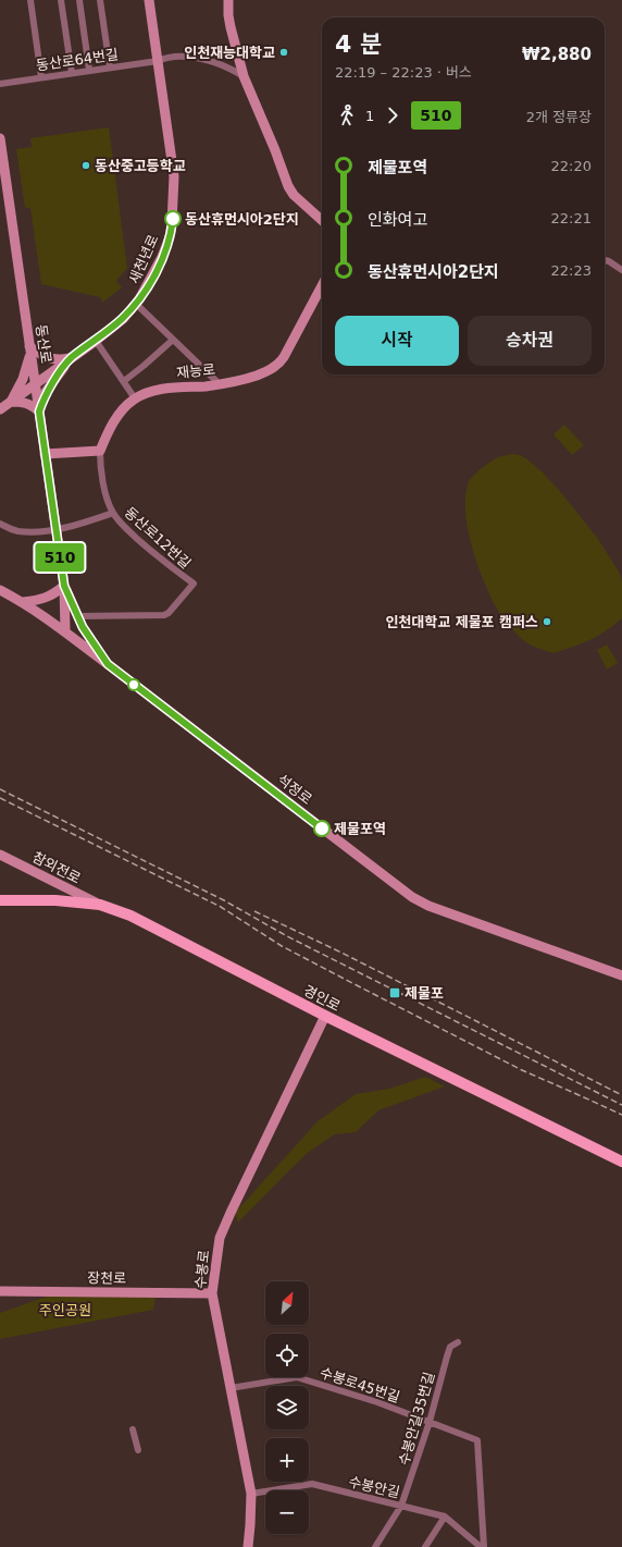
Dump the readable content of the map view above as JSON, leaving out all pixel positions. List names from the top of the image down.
{
  "streets": {
    "main road": ["경인로"],
    "street": [
      "동산로64번길",
      "새천년로",
      "동산로",
      "재능로",
      "동산로12번길",
      "석정로",
      "참외전로",
      "수봉로",
      "장천로",
      "수봉로45번길",
      "수봉안길35번길",
      "수봉안길"
    ]
  },
  "crossings": [
    ["동산로64번길", "새천년로"],
    ["새천년로", "동산로"],
    ["동산로", "동산로12번길"],
    ["동산로", "석정로"],
    ["참외전로", "경인로"],
    ["경인로", "수봉로"],
    ["수봉로", "장천로"],
    ["수봉로", "수봉로45번길"],
    ["수봉로", "수봉안길"],
    ["수봉로45번길", "수봉안길35번길"],
    ["수봉안길35번길", "수봉안길"]
  ],
  "parks": ["주인공원"],
  "places": {
    "other": [
      "인천재능대학교",
      "동산중고등학교",
      "동산휴먼시아2단지",
      "인천대학교 제물포 캠퍼스",
      "제물포역"
    ],
    "transit": ["제물포"]
  },
  "lines": ["bus line 510"],
  "north": "top right",
  "page": {
    "on_map": "510",
    "heading": ["4 분", "22:19 – 22:23 · 버스", "₩2,880"],
    "legs": ["1", "510", "2개 정류장"],
    "list": [
      {
        "name": "제물포역",
        "value": "22:20"
      },
      {
        "name": "인화여고",
        "value": "22:21"
      },
      {
        "name": "동산휴먼시아2단지",
        "value": "22:23"
      }
    ],
    "buttons": ["시작", "승차권"],
    "map_buttons": ["+", "−"]
  }
}
